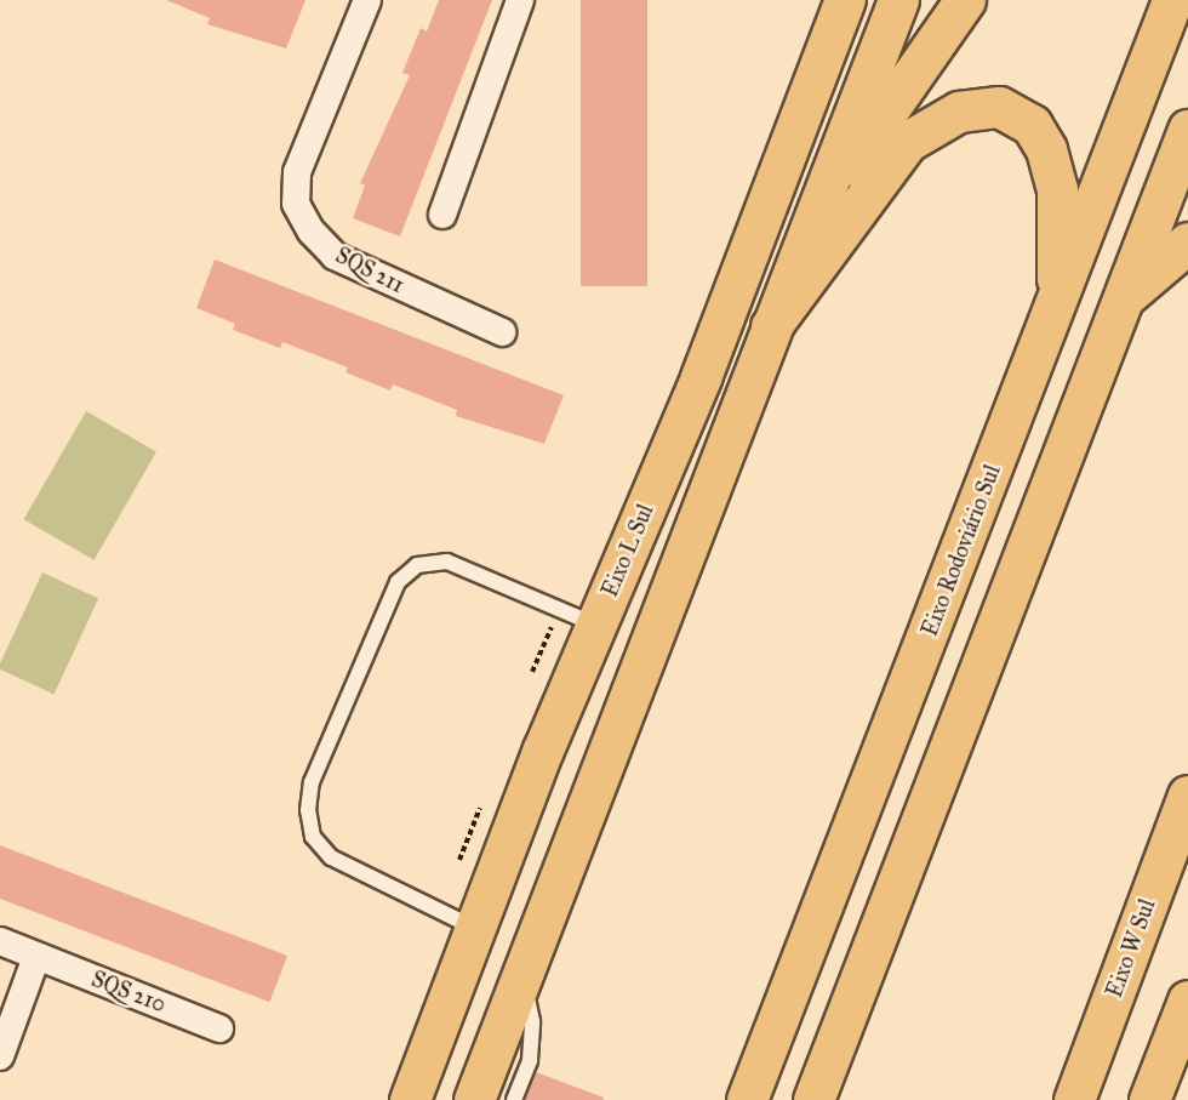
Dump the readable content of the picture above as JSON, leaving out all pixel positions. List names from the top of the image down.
{
  "streets": {
    "main road": ["Eixo L Sul", "Eixo Rodoviário Sul", "Eixo W Sul"],
    "street": ["SQS 211", "SQS 210"]
  }
}
